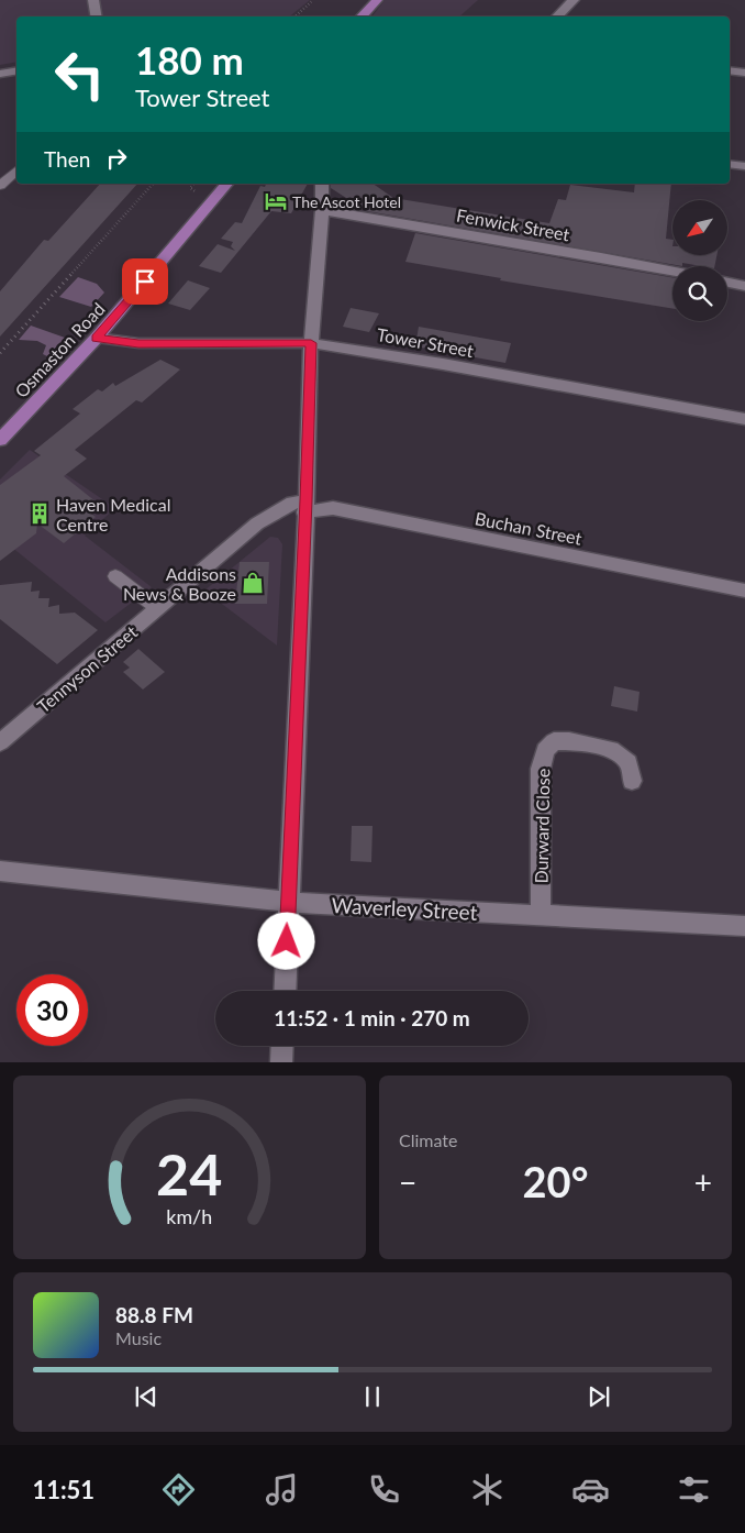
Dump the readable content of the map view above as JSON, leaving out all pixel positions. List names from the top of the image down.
{
  "streets": {
    "main road": ["Osmaston Road"],
    "street": [
      "Fenwick Street",
      "Tower Street",
      "Buchan Street",
      "Tennyson Street",
      "Durward Close",
      "Waverley Street"
    ]
  },
  "crossings": [
    ["Tower Street", "Osmaston Road"],
    ["Buchan Street", "Tennyson Street"],
    ["Durward Close", "Waverley Street"]
  ],
  "places": {
    "hotel": ["The Ascot Hotel"],
    "building": ["Haven Medical Centre"],
    "shop": ["Addisons News & Booze"]
  },
  "north": "bottom left",
  "page": {
    "turn": ["180 m", "Tower Street"],
    "then": "Then",
    "limit": "30",
    "trip": "11:52 · 1 min · 270 m",
    "tile": "Climate",
    "heat": ["−", "20°", "+"],
    "song": ["88.8 FM", "Music"],
    "tabs": "11:51",
    "gauge": ["24", "km/h"]
  }
}
